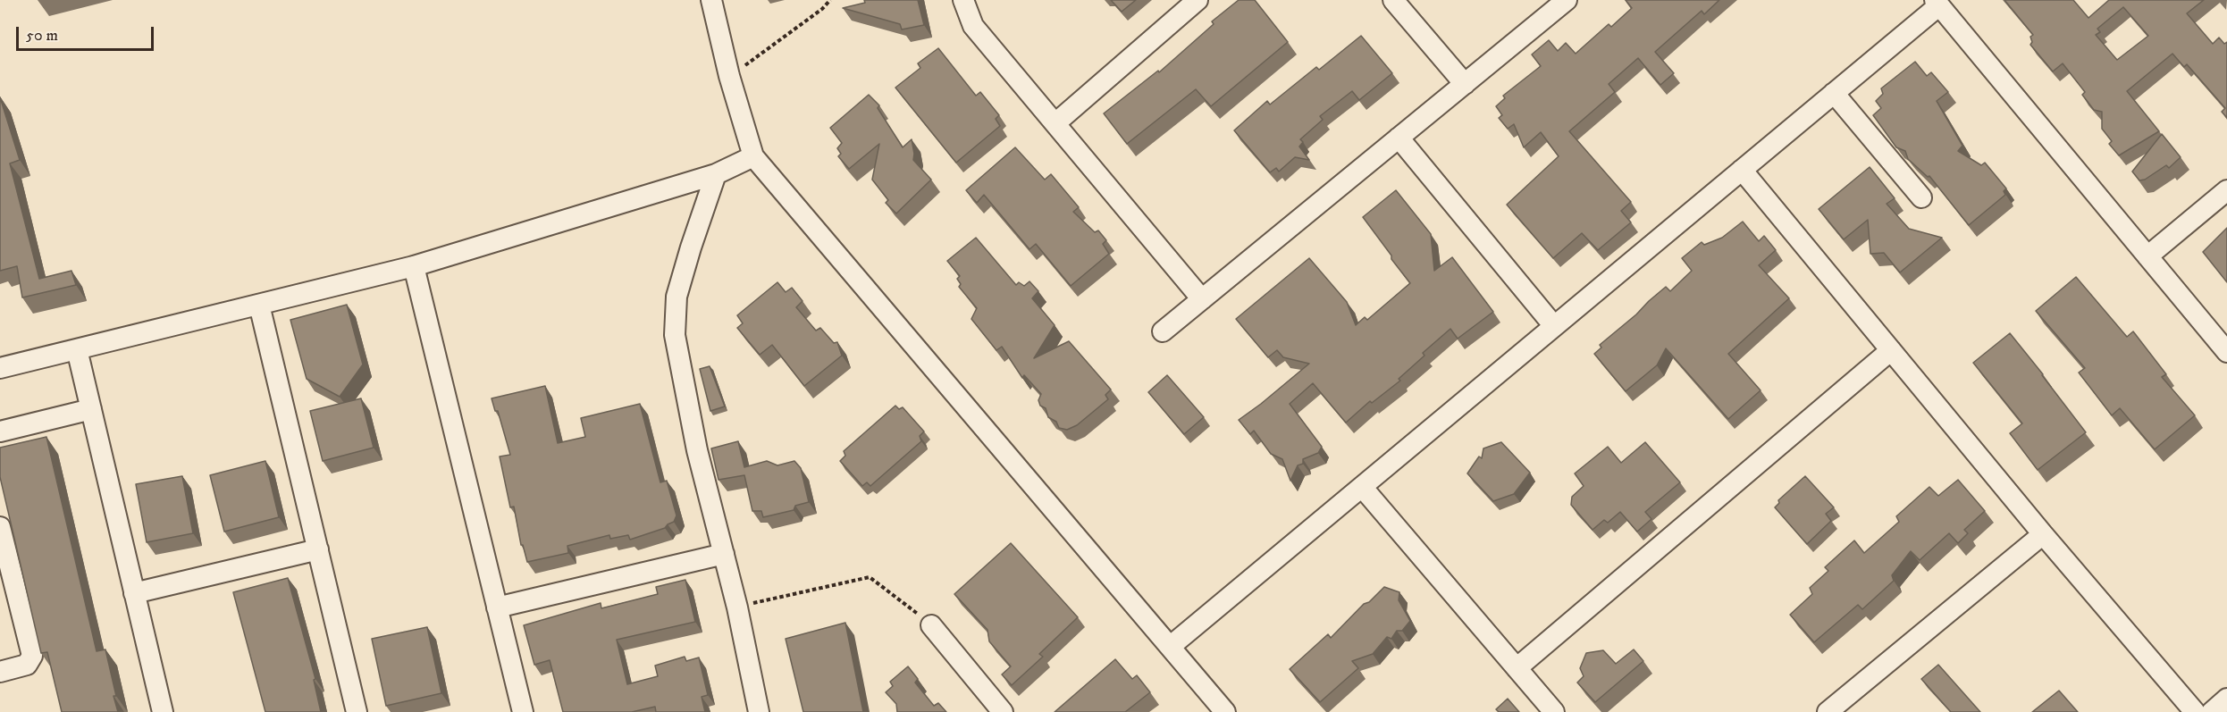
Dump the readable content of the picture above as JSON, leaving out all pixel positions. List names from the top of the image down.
{
  "scale_bar": "50 m"
}
